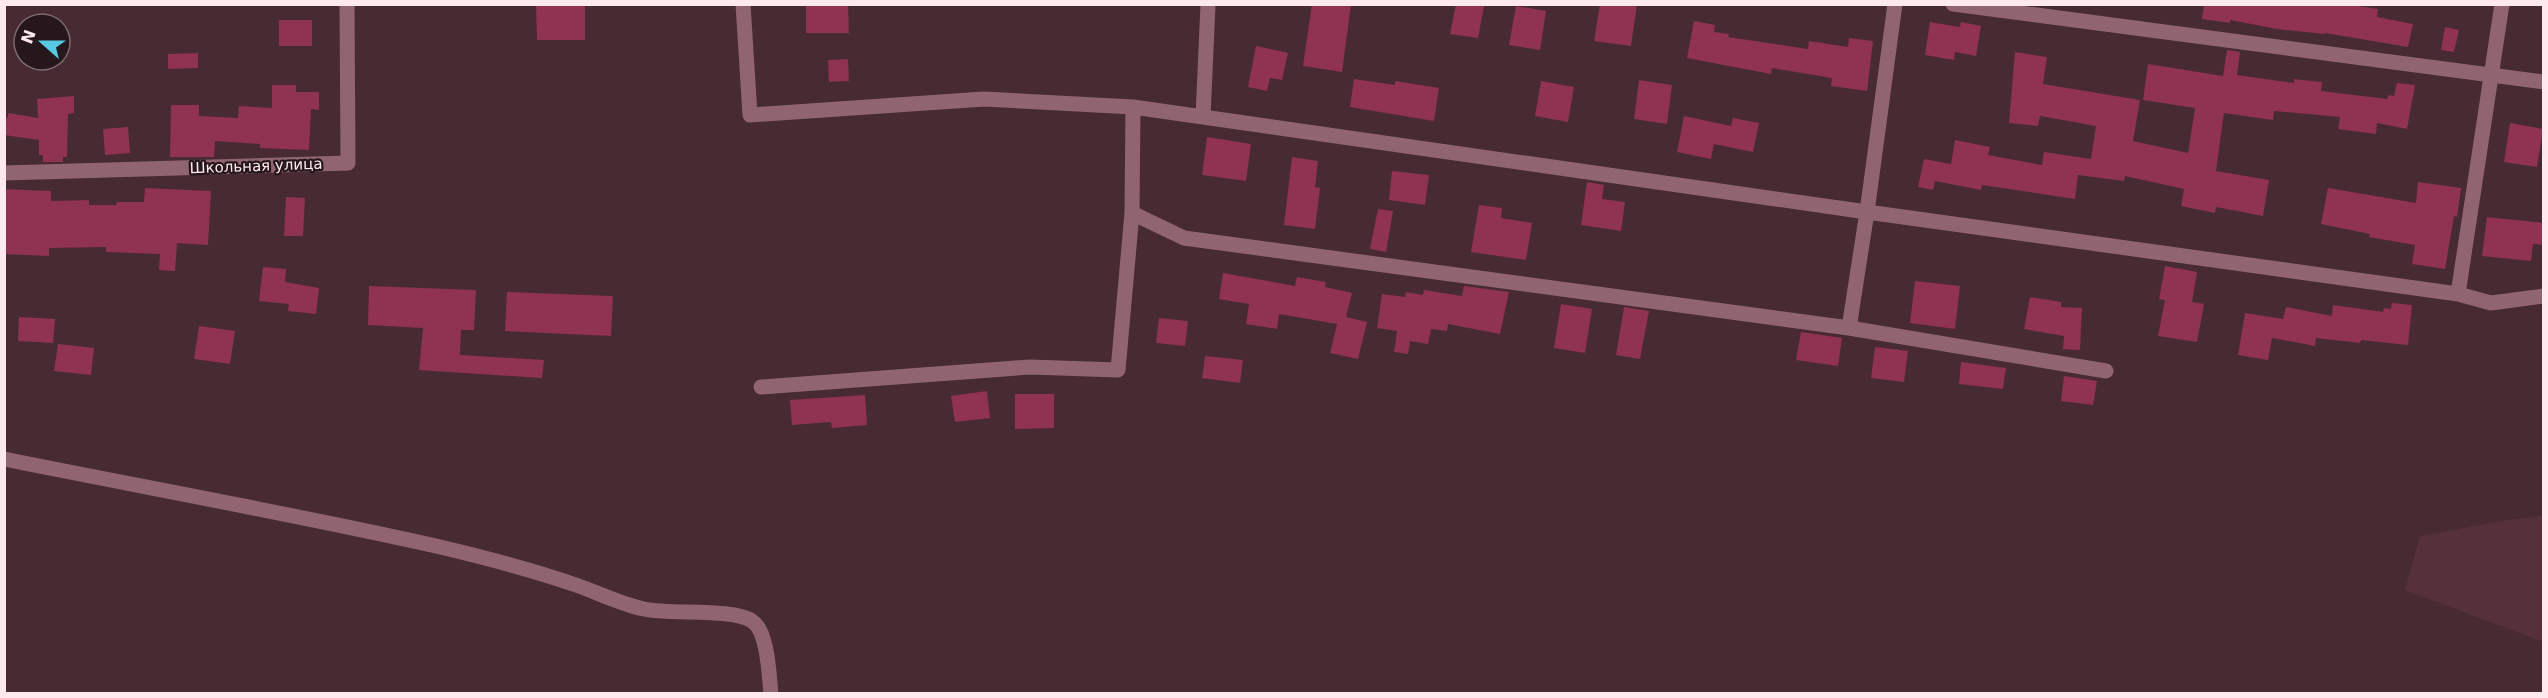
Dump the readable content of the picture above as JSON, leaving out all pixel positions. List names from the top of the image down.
{
  "streets": {
    "street": ["Школьная улица"]
  },
  "north": "left"
}
